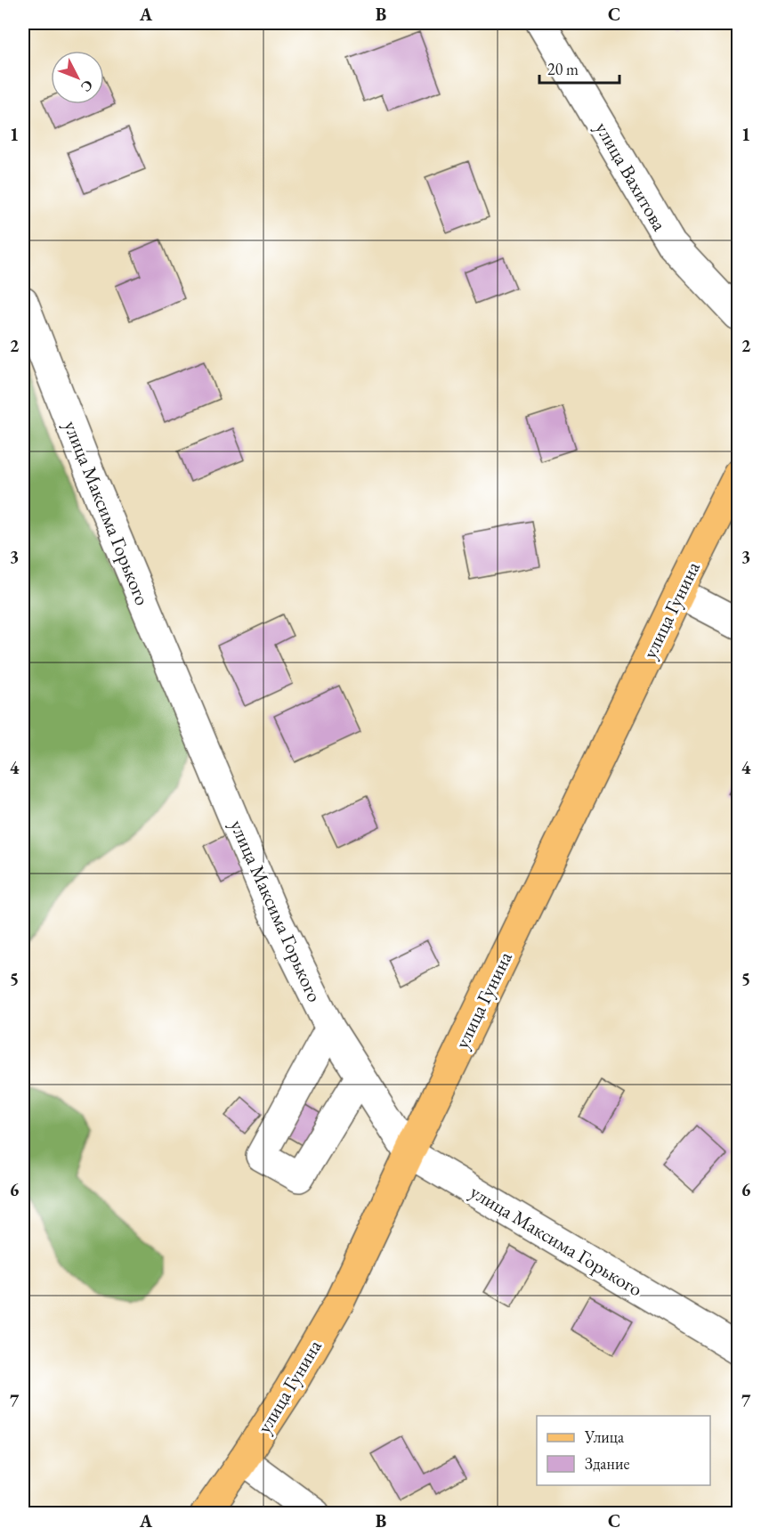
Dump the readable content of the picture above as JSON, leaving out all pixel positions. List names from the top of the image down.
{
  "streets": {
    "main road": ["улица Гунина"],
    "street": ["улица Вахитова", "улица Максима Горького"]
  },
  "crossings": [
    ["улица Максима Горького", "улица Гунина"]
  ],
  "legend": ["Улица", "Здание"],
  "scale_bar": "20 m",
  "north": "bottom right",
  "grid": {
    "columns": ["A", "B", "C"],
    "rows": [
      "1",
      "2",
      "3",
      "4",
      "5",
      "6",
      "7"
    ]
  }
}
